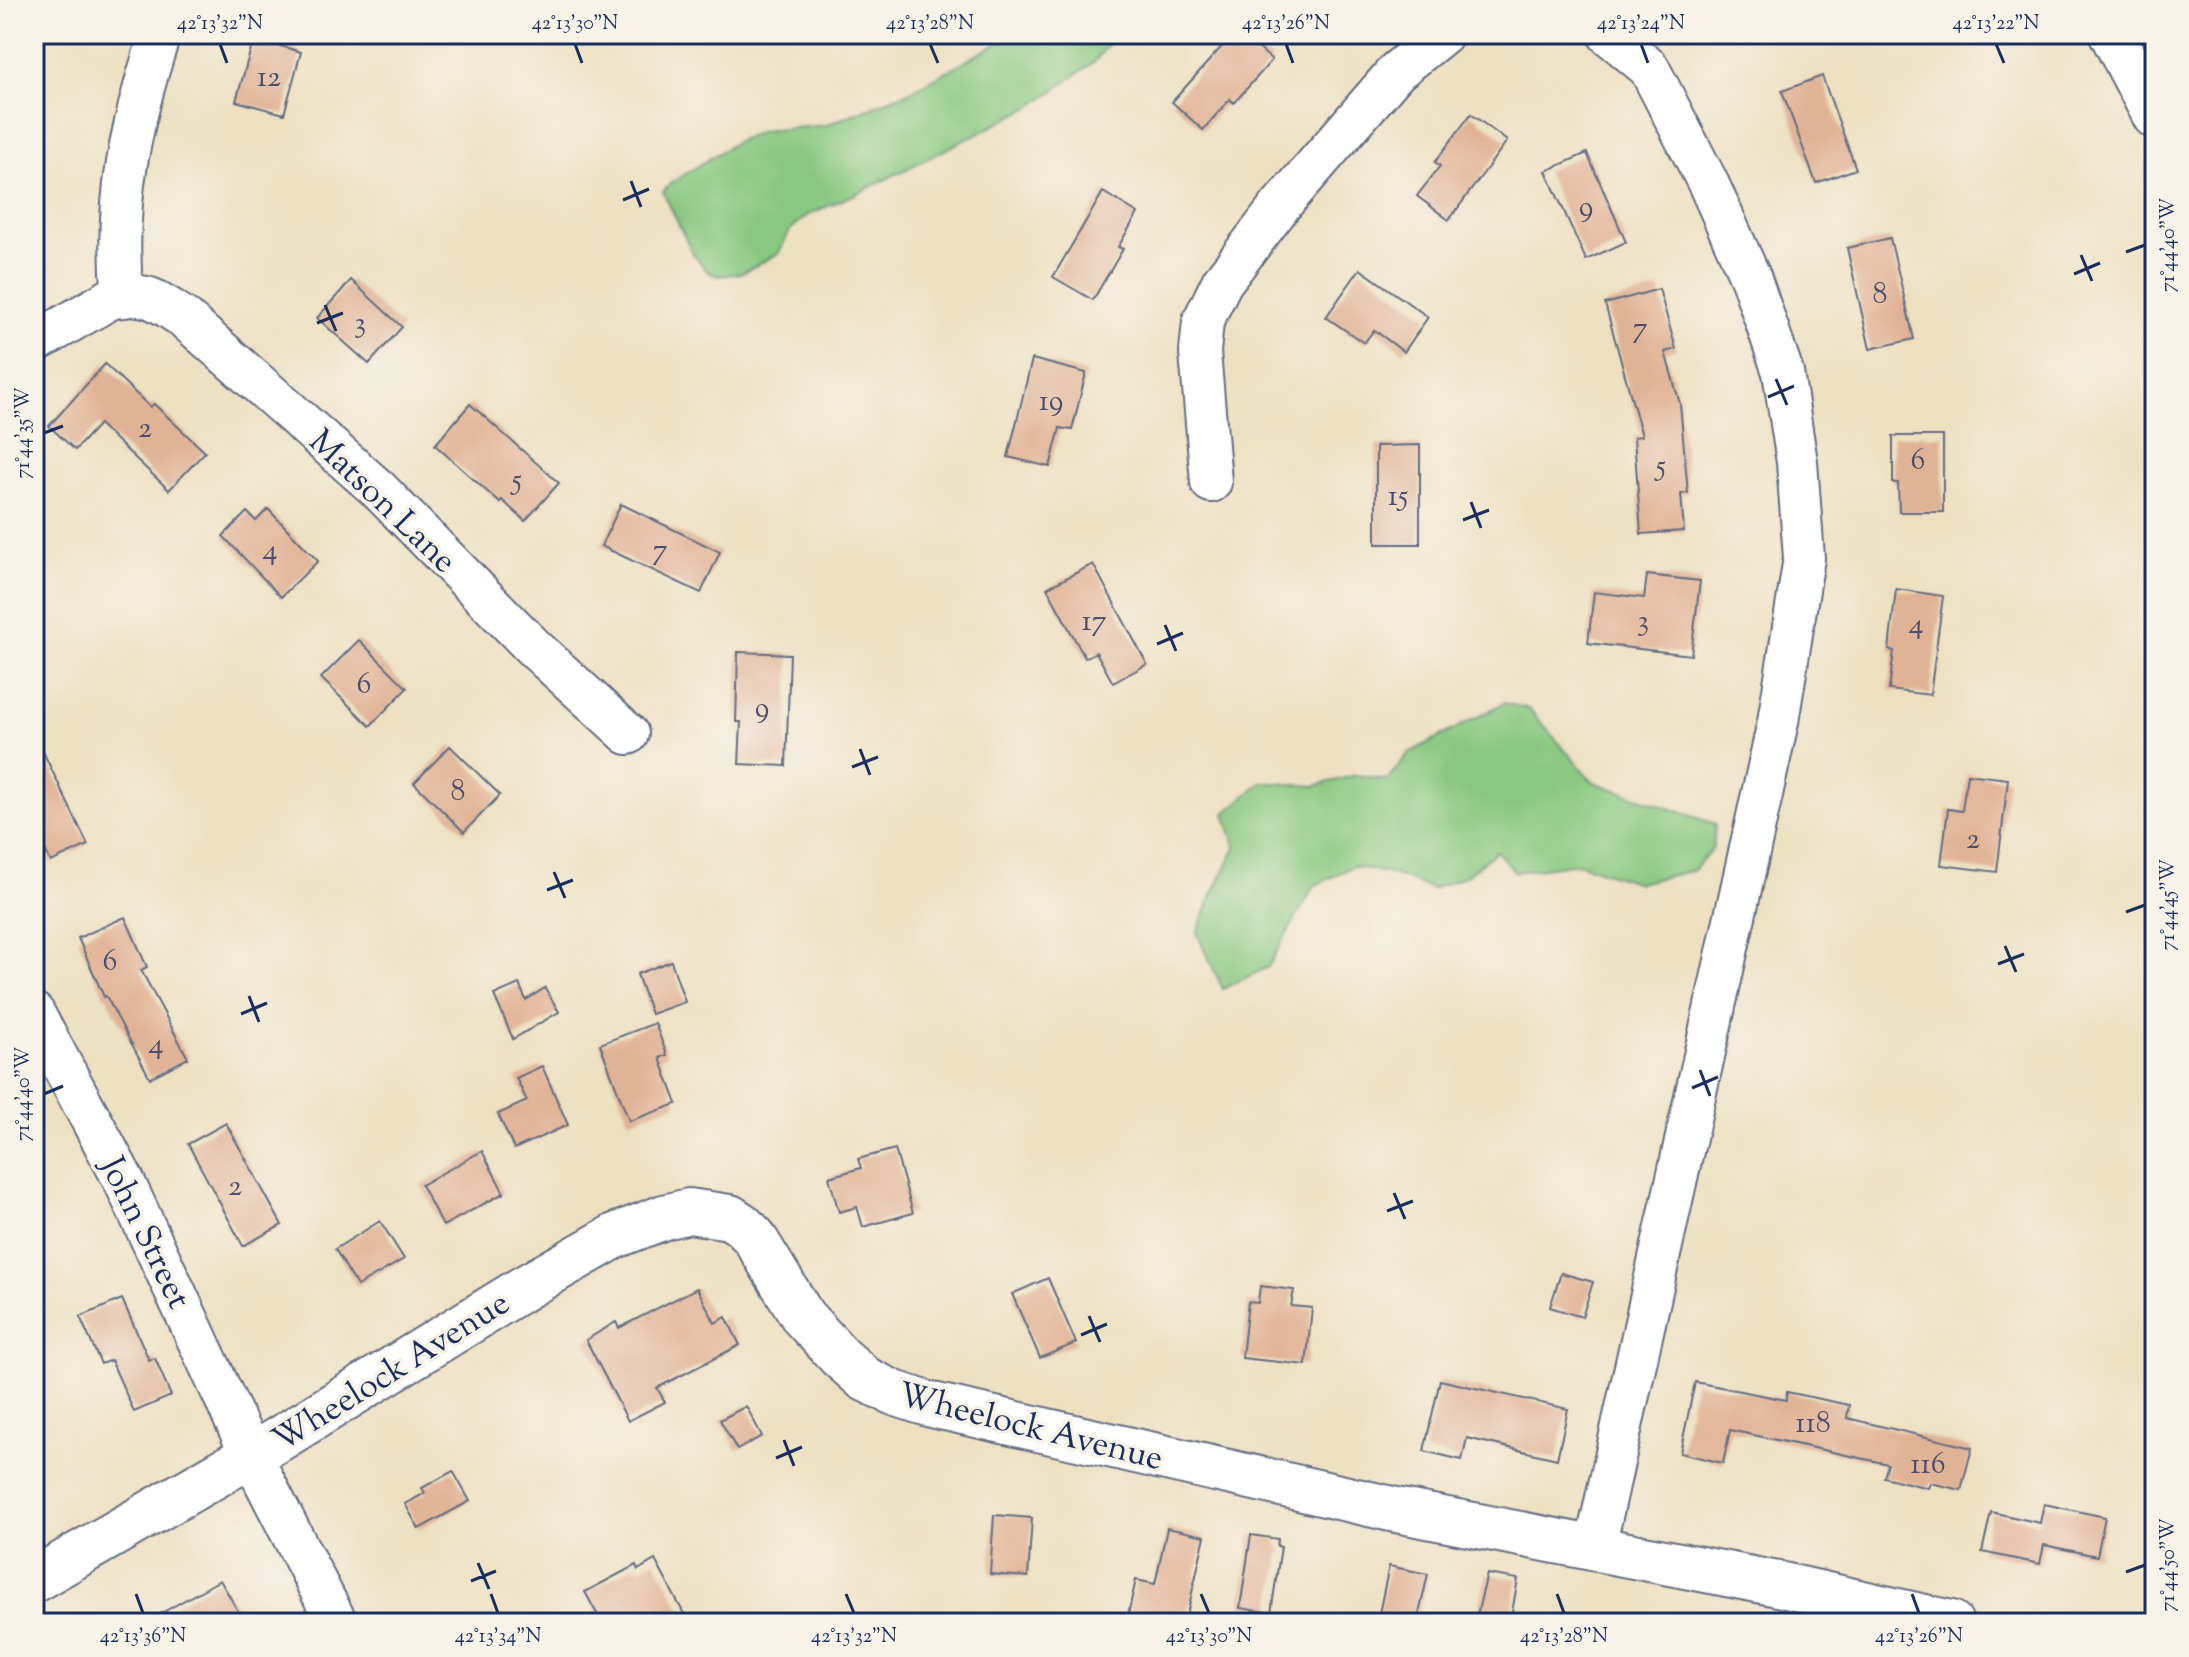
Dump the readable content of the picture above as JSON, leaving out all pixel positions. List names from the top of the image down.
{
  "streets": {
    "main road": ["Wheelock Avenue"],
    "street": ["Matson Lane", "John Street"]
  },
  "crossings": [
    ["John Street", "Wheelock Avenue"]
  ],
  "house_numbers": [
    "12",
    "9",
    "8",
    "3",
    "7",
    "19",
    "2",
    "6",
    "5",
    "5",
    "15",
    "4",
    "7",
    "17",
    "3",
    "4",
    "6",
    "9",
    "8",
    "2",
    "6",
    "4",
    "2",
    "118",
    "116"
  ],
  "coordinates": [
    "42°13'32\"N",
    "42°13'30\"N",
    "42°13'28\"N",
    "42°13'26\"N",
    "42°13'24\"N",
    "42°13'22\"N",
    "71°44'40\"W",
    "71°44'35\"W",
    "71°44'45\"W",
    "71°44'50\"W",
    "42°13'36\"N",
    "42°13'34\"N"
  ]
}
